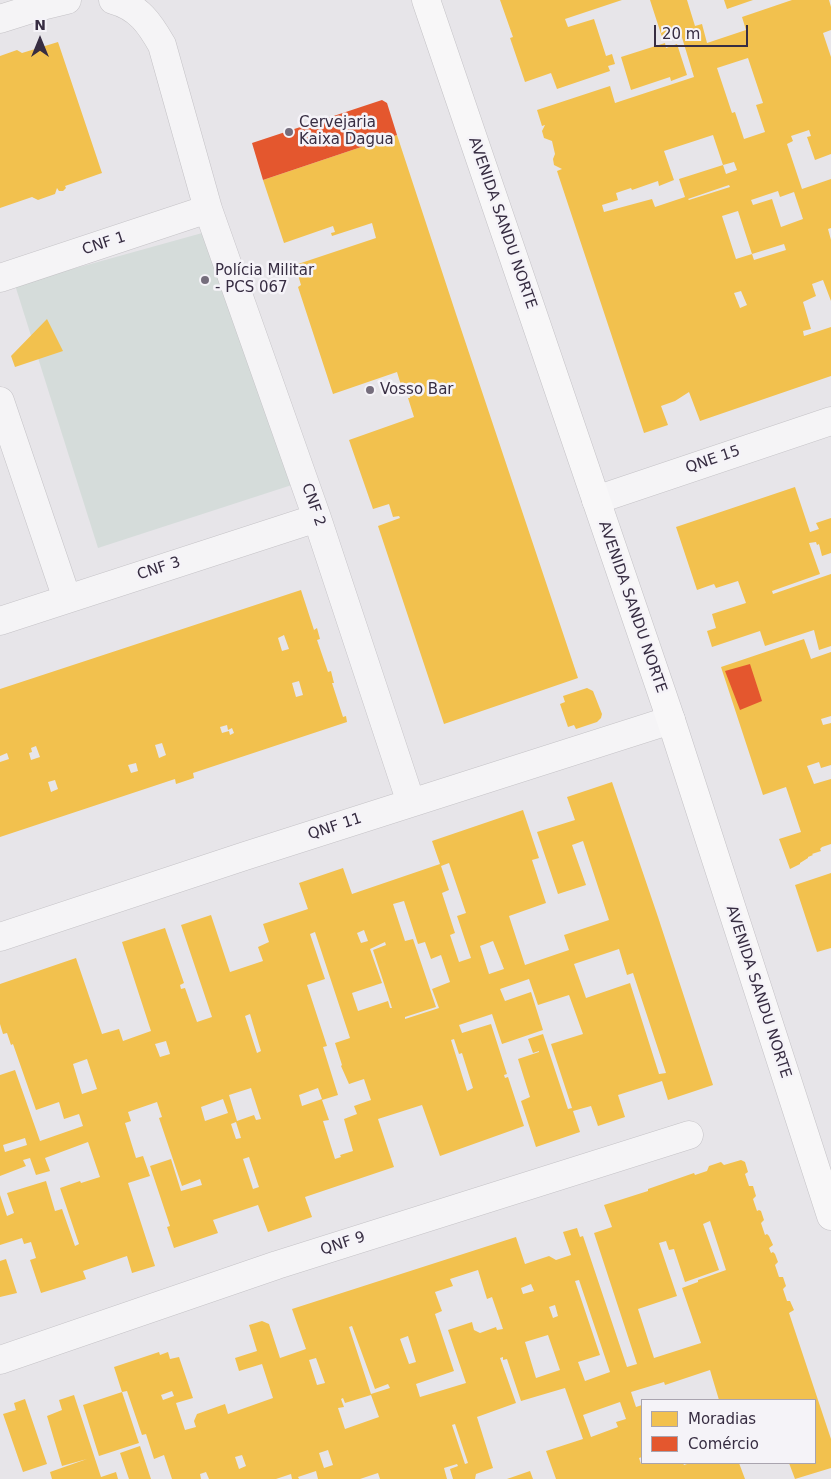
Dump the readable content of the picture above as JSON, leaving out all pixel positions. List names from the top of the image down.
{
  "streets": {
    "main road": ["AVENIDA SANDU NORTE"],
    "street": [
      "CNF 1",
      "QNE 15",
      "CNF 2",
      "CNF 3",
      "QNF 11",
      "QNF 9"
    ]
  },
  "crossings": [
    ["AVENIDA SANDU NORTE", "QNE 15"],
    ["AVENIDA SANDU NORTE", "QNF 11"],
    ["CNF 1", "CNF 2"],
    ["CNF 2", "CNF 3"],
    ["CNF 2", "QNF 11"]
  ],
  "places": ["Cervejaria Kaixa Dagua", "Polícia Militar - PCS 067", "Vosso Bar"],
  "legend": ["Moradias", "Comércio"],
  "scale_bar": "20 m",
  "north": "top"
}
